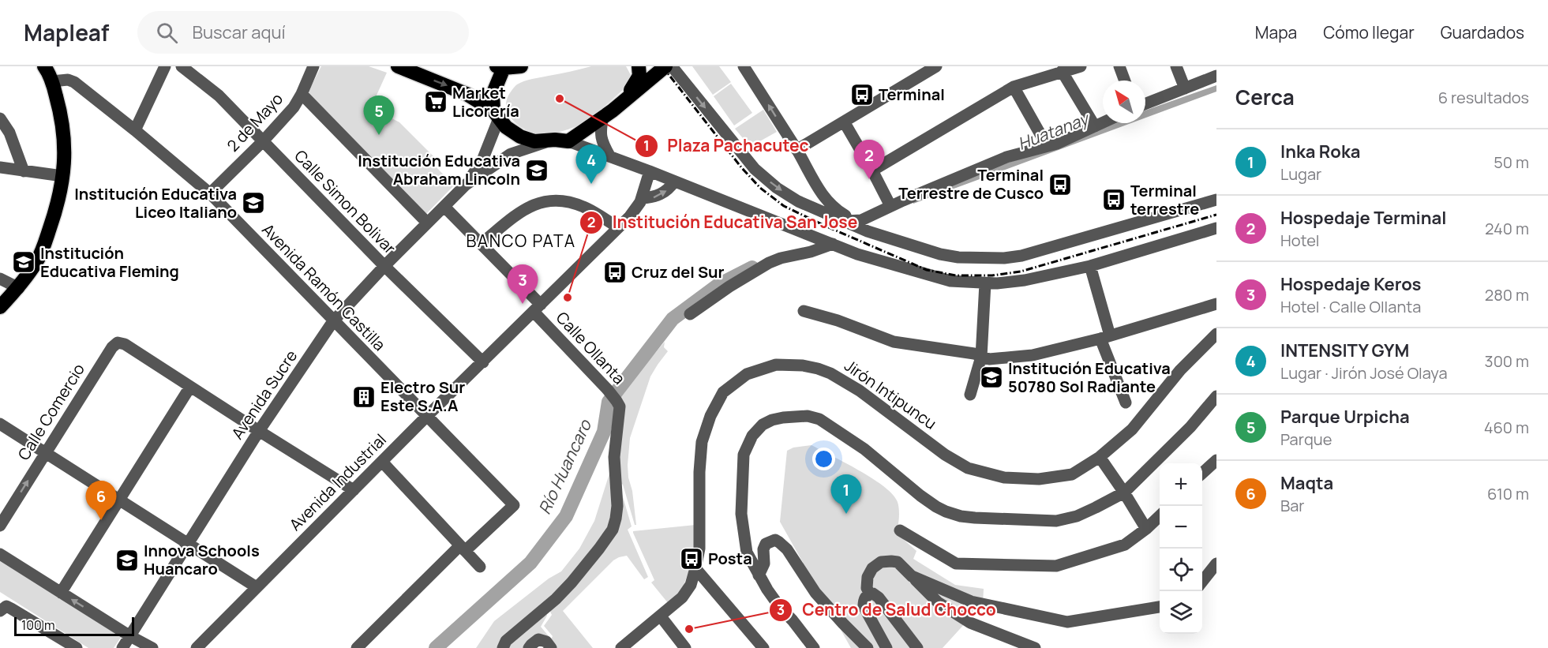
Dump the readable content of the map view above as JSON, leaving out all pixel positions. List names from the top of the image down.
{
  "streets": {
    "street": [
      "2 de Mayo",
      "Calle Simon Bolivar",
      "Avenida Ramón Castilla",
      "Calle Ollanta",
      "Avenida Sucre",
      "Jirón Intipuncu",
      "Calle Comercio",
      "Avenida Industrial"
    ]
  },
  "crossings": [
    ["2 de Mayo", "Calle Simon Bolivar"],
    ["2 de Mayo", "Avenida Ramón Castilla"],
    ["Calle Simon Bolivar", "Avenida Sucre"],
    ["Calle Simon Bolivar", "Avenida Industrial"],
    ["Avenida Ramón Castilla", "Avenida Sucre"],
    ["Avenida Ramón Castilla", "Avenida Industrial"],
    ["Calle Ollanta", "Avenida Sucre"],
    ["Calle Ollanta", "Avenida Industrial"]
  ],
  "districts": ["BANCO PATA"],
  "water": ["Huatanay", "Río Huancaro"],
  "places": {
    "bus stop": [
      "Terminal",
      "Terminal Terrestre de Cusco",
      "Terminal terrestre",
      "Cruz del Sur",
      "Posta"
    ],
    "other": ["Plaza Pachacutec", "Institución Educativa San Jose", "Centro de Salud Chocco"],
    "supermarket": ["Market Licorería"],
    "school or university": [
      "Institución Educativa Abraham Lincoln",
      "Institución Educativa Liceo Italiano",
      "Institución Educativa Fleming",
      "Institución Educativa 50780 Sol Radiante",
      "Innova Schools Huancaro"
    ],
    "building": ["Electro Sur Este S.A.A"]
  },
  "scale_bar": "100 m",
  "north": "top left",
  "page": {
    "header": "Mapleaf",
    "search": "Buscar aquí",
    "nav": ["Mapa", "Cómo llegar", "Guardados"],
    "heading": ["Cerca", "6 resultados"],
    "pins": [
      "5",
      "2",
      "4",
      "3",
      "1",
      "6"
    ],
    "list": [
      {
        "mark": "1",
        "name": "Inka Roka",
        "note": "Lugar",
        "value": "50 m"
      },
      {
        "mark": "2",
        "name": "Hospedaje Terminal",
        "note": "Hotel",
        "value": "240 m"
      },
      {
        "mark": "3",
        "name": "Hospedaje Keros",
        "note": "Hotel · Calle Ollanta",
        "value": "280 m"
      },
      {
        "mark": "4",
        "name": "INTENSITY GYM",
        "note": "Lugar · Jirón José Olaya",
        "value": "300 m"
      },
      {
        "mark": "5",
        "name": "Parque Urpicha",
        "note": "Parque",
        "value": "460 m"
      },
      {
        "mark": "6",
        "name": "Maqta",
        "note": "Bar",
        "value": "610 m"
      }
    ],
    "map_buttons": ["+", "−"],
    "scale": "100 m"
  }
}
